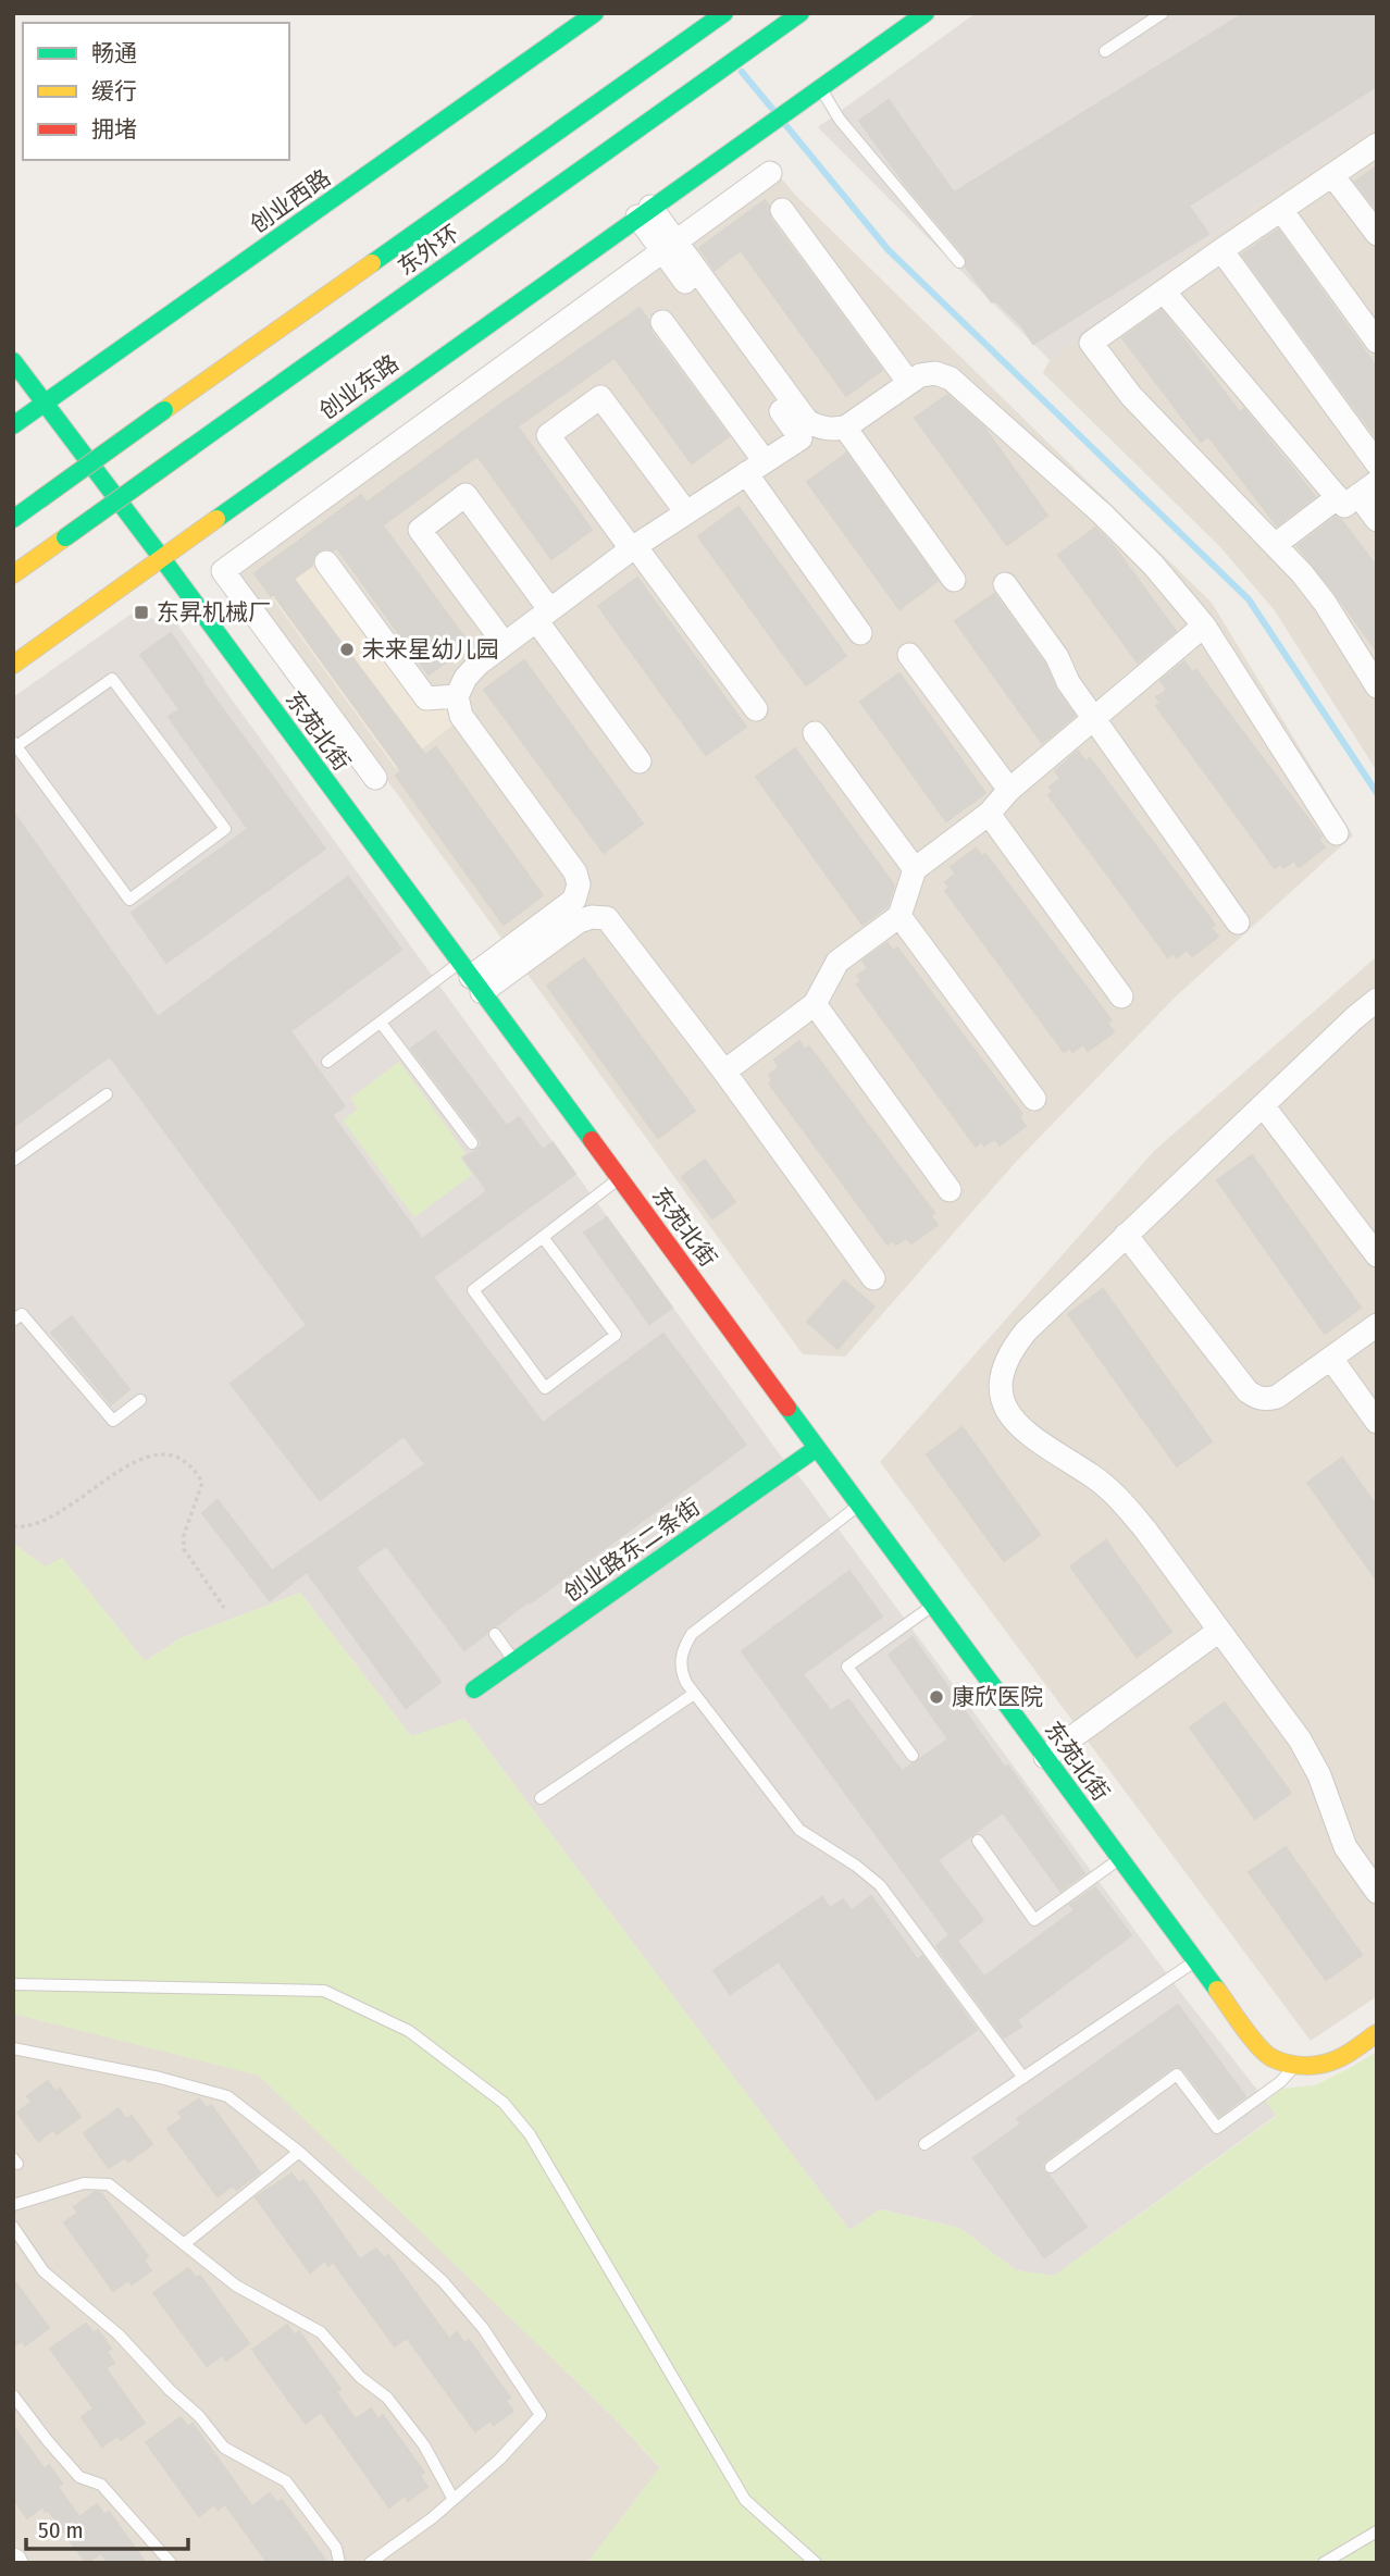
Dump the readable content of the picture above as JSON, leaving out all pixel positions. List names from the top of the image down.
{
  "streets": {
    "main road": [
      "创业西路",
      "东外环",
      "创业东路",
      "东苑北街",
      "创业路东二条街"
    ]
  },
  "crossings": [
    ["创业西路", "东苑北街"],
    ["创业东路", "东苑北街"],
    ["东苑北街", "创业路东二条街"]
  ],
  "places": {
    "transit": ["东昇机械厂"],
    "other": ["未来星幼儿园", "康欣医院"]
  },
  "legend": ["畅通", "缓行", "拥堵"],
  "scale_bar": "50 m"
}
